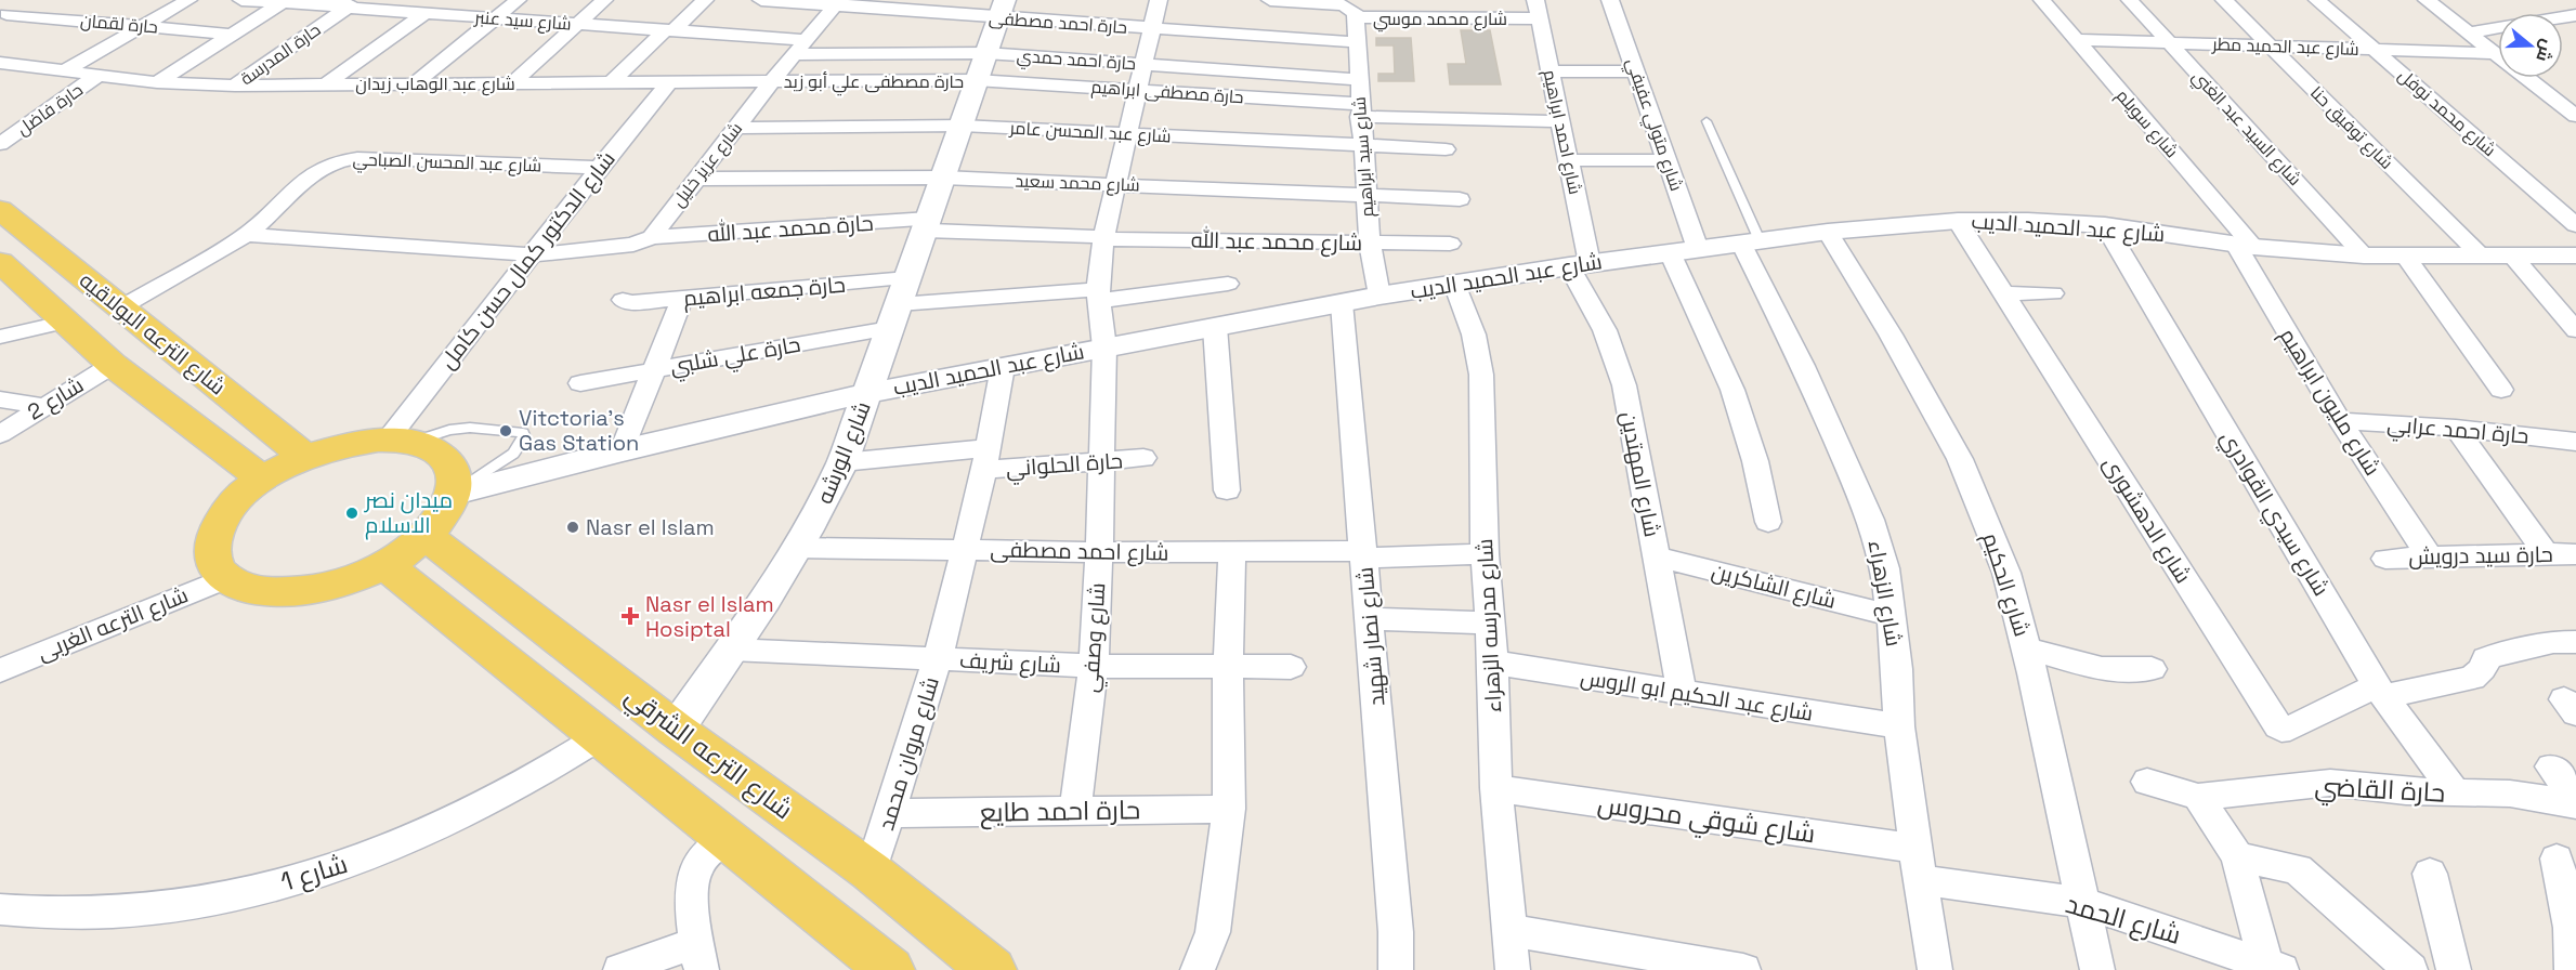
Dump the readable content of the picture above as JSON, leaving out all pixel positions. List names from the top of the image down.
{
  "streets": {
    "main road": ["شارع الترعه البولاقيه", "شارع الترعه الشرقي"],
    "street": [
      "شارع محمد موسي",
      "شارع سيد عنبر",
      "حارة احمد مصطفى",
      "حارة لقمان",
      "شارع عبد الحميد مطر",
      "حارة المدرسة",
      "حارة احمد حمدي",
      "حارة مصطفى علي أبو زيد",
      "شارع عبد الوهاب زيدان",
      "حارة مصطفى ابراهيم",
      "حارة فاضل",
      "شارع محمد نوفل",
      "شارع سويلم",
      "شارع متولي عفيفي",
      "شارع السيد عبد الغني",
      "شارع توفيق حنا",
      "شارع عبد المحسن عامر",
      "شارع احمد ابراهيم",
      "شارع سيد ابراهيم",
      "شارع عبد المحسن الصباحي",
      "شارع عزيز خليل",
      "شارع محمد سعيد",
      "شارع عبد الحميد الديب",
      "حارة محمد عبد الله",
      "شارع محمد عبد الله",
      "شارع الدكتور كمال حسن كامل",
      "حارة جمعه ابراهيم",
      "حارة علي شلبي",
      "شارع 2",
      "شارع مليون ابراهيم",
      "حارة احمد عرابي",
      "شارع الورشه",
      "حارة الحلواني",
      "شارع المهتدين",
      "شارع سيدي القوادري",
      "شارع الدهشورى",
      "شارع احمد مصطفى",
      "حارة سيد درويش",
      "شارع الحكيم",
      "شارع الشاكرين",
      "شارع الزهراء",
      "شارع الترعه الغربى",
      "شارع مدرسه الزهراء",
      "شارع نصار شهيد",
      "شارع وصفي",
      "شارع شريف",
      "شارع عبد الحكيم ابو الروس",
      "شارع مروان محمد",
      "حارة القاضي",
      "حارة احمد طايع",
      "شارع شوقي محروس",
      "شارع 1",
      "شارع الحمد"
    ]
  },
  "crossings": [
    ["شارع محمد موسي", "شارع احمد ابراهيم"],
    ["شارع محمد موسي", "شارع سيد ابراهيم"],
    ["شارع سيد عنبر", "حارة المدرسة"],
    ["شارع سيد عنبر", "حارة احمد حمدي"],
    ["شارع سيد عنبر", "شارع عزيز خليل"],
    ["حارة احمد مصطفى", "شارع سيد ابراهيم"],
    ["حارة احمد مصطفى", "شارع عزيز خليل"],
    ["حارة احمد مصطفى", "شارع الورشه"],
    ["حارة احمد مصطفى", "شارع وصفي"],
    ["شارع عبد الحميد مطر", "شارع محمد نوفل"],
    ["شارع عبد الحميد مطر", "شارع سويلم"],
    ["شارع عبد الحميد مطر", "شارع السيد عبد الغني"],
    ["شارع عبد الحميد مطر", "شارع توفيق حنا"],
    ["حارة المدرسة", "شارع عبد الوهاب زيدان"],
    ["حارة احمد حمدي", "حارة مصطفى علي أبو زيد"],
    ["حارة احمد حمدي", "حارة مصطفى ابراهيم"],
    ["حارة احمد حمدي", "شارع سيد ابراهيم"],
    ["حارة احمد حمدي", "شارع عزيز خليل"],
    ["حارة احمد حمدي", "شارع الورشه"],
    ["حارة احمد حمدي", "شارع وصفي"],
    ["حارة مصطفى علي أبو زيد", "شارع عبد الوهاب زيدان"],
    ["حارة مصطفى علي أبو زيد", "حارة مصطفى ابراهيم"],
    ["حارة مصطفى علي أبو زيد", "شارع عزيز خليل"],
    ["حارة مصطفى علي أبو زيد", "شارع الورشه"],
    ["شارع عبد الوهاب زيدان", "حارة فاضل"],
    ["شارع عبد الوهاب زيدان", "شارع عزيز خليل"],
    ["شارع عبد الوهاب زيدان", "شارع الدكتور كمال حسن كامل"],
    ["حارة مصطفى ابراهيم", "شارع احمد ابراهيم"],
    ["حارة مصطفى ابراهيم", "شارع سيد ابراهيم"],
    ["حارة مصطفى ابراهيم", "شارع الورشه"],
    ["حارة مصطفى ابراهيم", "شارع وصفي"],
    ["شارع سويلم", "شارع عبد الحميد الديب"],
    ["شارع سويلم", "شارع مليون ابراهيم"],
    ["شارع متولي عفيفي", "شارع عبد الحميد الديب"],
    ["شارع السيد عبد الغني", "شارع عبد الحميد الديب"],
    ["شارع توفيق حنا", "شارع عبد الحميد الديب"],
    ["شارع عبد المحسن عامر", "شارع سيد ابراهيم"],
    ["شارع عبد المحسن عامر", "شارع عزيز خليل"],
    ["شارع عبد المحسن عامر", "شارع الورشه"],
    ["شارع عبد المحسن عامر", "شارع وصفي"],
    ["شارع احمد ابراهيم", "شارع عبد الحميد الديب"],
    ["شارع احمد ابراهيم", "شارع المهتدين"],
    ["شارع سيد ابراهيم", "شارع محمد سعيد"],
    ["شارع سيد ابراهيم", "شارع عبد الحميد الديب"],
    ["شارع سيد ابراهيم", "شارع محمد عبد الله"],
    ["شارع عبد المحسن الصباحي", "شارع الدكتور كمال حسن كامل"],
    ["شارع عبد المحسن الصباحي", "شارع الترعه البولاقيه"],
    ["شارع عزيز خليل", "شارع محمد سعيد"],
    ["شارع عزيز خليل", "حارة محمد عبد الله"],
    ["شارع محمد سعيد", "شارع الورشه"],
    ["شارع محمد سعيد", "شارع وصفي"],
    ["شارع عبد الحميد الديب", "شارع مليون ابراهيم"],
    ["شارع عبد الحميد الديب", "شارع الورشه"],
    ["شارع عبد الحميد الديب", "شارع المهتدين"],
    ["شارع عبد الحميد الديب", "شارع سيدي القوادري"],
    ["شارع عبد الحميد الديب", "شارع الدهشورى"],
    ["شارع عبد الحميد الديب", "شارع الحكيم"],
    ["شارع عبد الحميد الديب", "شارع الزهراء"],
    ["شارع عبد الحميد الديب", "شارع مدرسه الزهراء"],
    ["شارع عبد الحميد الديب", "شارع نصار شهيد"],
    ["شارع عبد الحميد الديب", "شارع وصفي"],
    ["شارع عبد الحميد الديب", "شارع مروان محمد"],
    ["حارة محمد عبد الله", "شارع محمد عبد الله"],
    ["حارة محمد عبد الله", "شارع الورشه"],
    ["شارع محمد عبد الله", "شارع الورشه"],
    ["شارع محمد عبد الله", "شارع وصفي"],
    ["حارة جمعه ابراهيم", "حارة علي شلبي"],
    ["حارة جمعه ابراهيم", "شارع الورشه"],
    ["حارة جمعه ابراهيم", "شارع وصفي"],
    ["شارع الترعه البولاقيه", "شارع 2"],
    ["حارة علي شلبي", "شارع الورشه"],
    ["شارع مليون ابراهيم", "حارة احمد عرابي"],
    ["شارع مليون ابراهيم", "حارة سيد درويش"],
    ["شارع الورشه", "حارة الحلواني"],
    ["شارع الورشه", "شارع احمد مصطفى"],
    ["شارع الورشه", "شارع شريف"],
    ["شارع الورشه", "شارع الترعه الشرقي"],
    ["حارة الحلواني", "شارع وصفي"],
    ["حارة الحلواني", "شارع مروان محمد"],
    ["شارع المهتدين", "شارع الشاكرين"],
    ["شارع المهتدين", "شارع عبد الحكيم ابو الروس"],
    ["شارع سيدي القوادري", "شارع الدهشورى"],
    ["شارع سيدي القوادري", "حارة القاضي"],
    ["شارع احمد مصطفى", "شارع مدرسه الزهراء"],
    ["شارع احمد مصطفى", "شارع نصار شهيد"],
    ["شارع احمد مصطفى", "شارع وصفي"],
    ["شارع احمد مصطفى", "شارع مروان محمد"],
    ["شارع الحكيم", "شارع الحمد"],
    ["شارع الشاكرين", "شارع الزهراء"],
    ["شارع الزهراء", "شارع عبد الحكيم ابو الروس"],
    ["شارع الزهراء", "شارع شوقي محروس"],
    ["شارع الزهراء", "شارع الحمد"],
    ["شارع مدرسه الزهراء", "شارع عبد الحكيم ابو الروس"],
    ["شارع مدرسه الزهراء", "شارع شوقي محروس"],
    ["شارع وصفي", "شارع شريف"],
    ["شارع وصفي", "حارة احمد طايع"],
    ["شارع شريف", "شارع مروان محمد"],
    ["شارع الترعه الشرقي", "شارع مروان محمد"],
    ["شارع مروان محمد", "حارة احمد طايع"],
    ["شارع شوقي محروس", "شارع الحمد"]
  ],
  "places": {
    "other": ["Vitctoria's Gas Station", "ميدان نصر الاسلام", "Nasr el Islam"],
    "health": ["Nasr el Islam Hosiptal"]
  },
  "north": "right"
}
